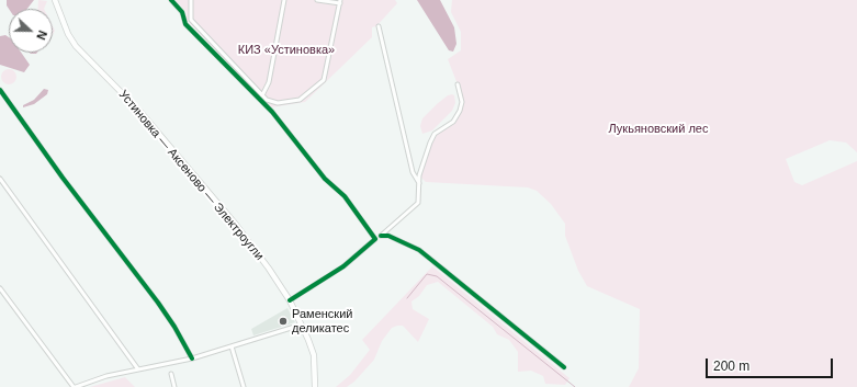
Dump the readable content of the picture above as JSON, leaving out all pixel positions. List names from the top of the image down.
{
  "streets": {
    "main road": ["Устиновка — Аксеново — Электроугли"]
  },
  "parks": ["КИЗ «Устиновка»", "Лукьяновский лес"],
  "places": ["Раменский деликатес"],
  "scale_bar": "200 m",
  "north": "right"
}
